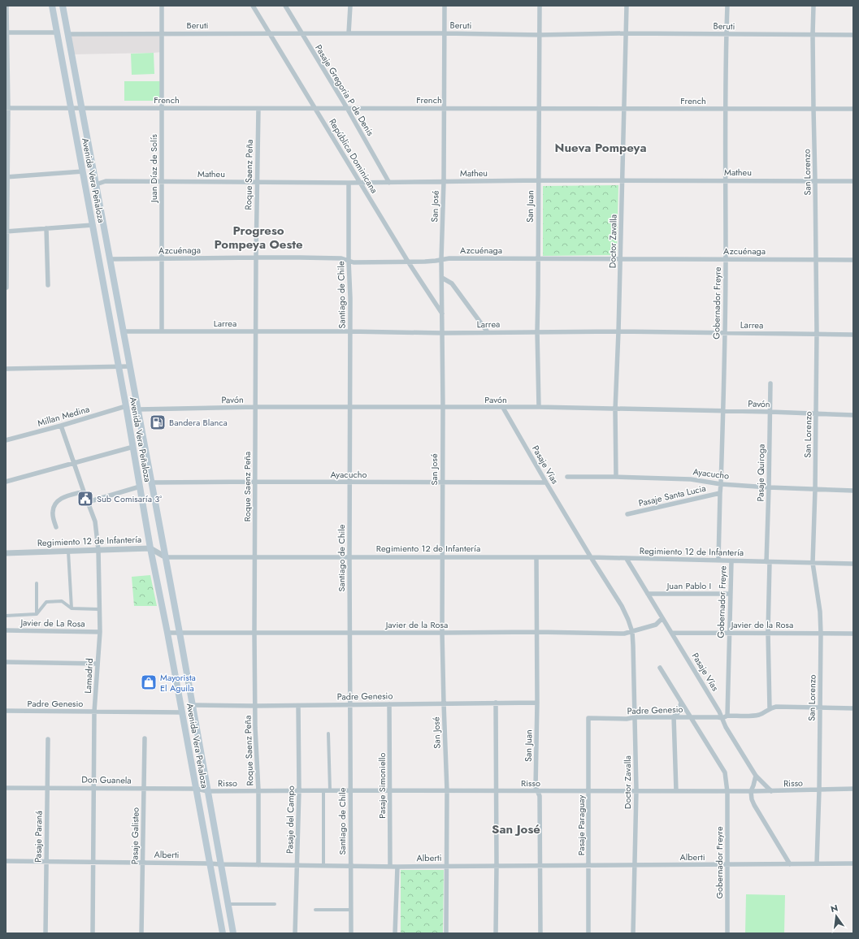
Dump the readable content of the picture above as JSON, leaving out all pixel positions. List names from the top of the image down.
{
  "streets": {
    "main road": ["Avenida Vera Peñaloza"],
    "street": [
      "Beruti",
      "Pasaje Gregoria P de Denis",
      "French",
      "República Dominicana",
      "Juan Díaz de Solís",
      "Matheu",
      "San Lorenzo",
      "Roque Saenz Peña",
      "San José",
      "San Juan",
      "Doctor Zavalla",
      "Azcuénaga",
      "Santiago de Chile",
      "Gobernador Freyre",
      "Larrea",
      "Pavón",
      "Millan Medina",
      "Pasaje Vías",
      "Pasaje Quiroga",
      "Ayacucho",
      "Pasaje Santa Lucia",
      "Regimiento 12 de Infantería",
      "Juan Pablo I",
      "Javier de La Rosa",
      "Javier de la Rosa",
      "Lamadrid",
      "Padre Genesio",
      "Don Guanela",
      "Risso",
      "Pasaje Simoniello",
      "Pasaje del Campo",
      "Pasaje Paraguay",
      "Pasaje Galisteo",
      "Pasaje Paraná",
      "Alberti"
    ]
  },
  "crossings": [
    ["Beruti", "Pasaje Gregoria P de Denis"],
    ["Beruti", "República Dominicana"],
    ["Beruti", "Juan Díaz de Solís"],
    ["Beruti", "San Lorenzo"],
    ["Beruti", "Avenida Vera Peñaloza"],
    ["Beruti", "San José"],
    ["Beruti", "San Juan"],
    ["Beruti", "Doctor Zavalla"],
    ["Beruti", "Gobernador Freyre"],
    ["Pasaje Gregoria P de Denis", "French"],
    ["Pasaje Gregoria P de Denis", "Matheu"],
    ["French", "República Dominicana"],
    ["French", "Juan Díaz de Solís"],
    ["French", "San Lorenzo"],
    ["French", "Roque Saenz Peña"],
    ["French", "Avenida Vera Peñaloza"],
    ["French", "San José"],
    ["French", "San Juan"],
    ["French", "Doctor Zavalla"],
    ["French", "Gobernador Freyre"],
    ["República Dominicana", "Matheu"],
    ["República Dominicana", "San José"],
    ["República Dominicana", "Azcuénaga"],
    ["Juan Díaz de Solís", "Matheu"],
    ["Juan Díaz de Solís", "Azcuénaga"],
    ["Juan Díaz de Solís", "Larrea"],
    ["Matheu", "San Lorenzo"],
    ["Matheu", "Roque Saenz Peña"],
    ["Matheu", "Avenida Vera Peñaloza"],
    ["Matheu", "San José"],
    ["Matheu", "San Juan"],
    ["Matheu", "Doctor Zavalla"],
    ["Matheu", "Santiago de Chile"],
    ["Matheu", "Gobernador Freyre"],
    ["San Lorenzo", "Azcuénaga"],
    ["San Lorenzo", "Larrea"],
    ["San Lorenzo", "Pavón"],
    ["San Lorenzo", "Ayacucho"],
    ["San Lorenzo", "Regimiento 12 de Infantería"],
    ["San Lorenzo", "Javier de la Rosa"],
    ["San Lorenzo", "Risso"],
    ["San Lorenzo", "Alberti"],
    ["Roque Saenz Peña", "Azcuénaga"],
    ["Roque Saenz Peña", "Larrea"],
    ["Roque Saenz Peña", "Pavón"],
    ["Roque Saenz Peña", "Ayacucho"],
    ["Roque Saenz Peña", "Regimiento 12 de Infantería"],
    ["Roque Saenz Peña", "Javier de la Rosa"],
    ["Roque Saenz Peña", "Padre Genesio"],
    ["Roque Saenz Peña", "Risso"],
    ["Roque Saenz Peña", "Alberti"],
    ["Avenida Vera Peñaloza", "Azcuénaga"],
    ["Avenida Vera Peñaloza", "Larrea"],
    ["Avenida Vera Peñaloza", "Pavón"],
    ["Avenida Vera Peñaloza", "Millan Medina"],
    ["Avenida Vera Peñaloza", "Ayacucho"],
    ["Avenida Vera Peñaloza", "Regimiento 12 de Infantería"],
    ["Avenida Vera Peñaloza", "Javier de la Rosa"],
    ["Avenida Vera Peñaloza", "Padre Genesio"],
    ["Avenida Vera Peñaloza", "Don Guanela"],
    ["Avenida Vera Peñaloza", "Risso"],
    ["Avenida Vera Peñaloza", "Alberti"],
    ["San José", "Azcuénaga"],
    ["San José", "Larrea"],
    ["San José", "Pavón"],
    ["San José", "Ayacucho"],
    ["San José", "Regimiento 12 de Infantería"],
    ["San José", "Javier de la Rosa"],
    ["San José", "Padre Genesio"],
    ["San José", "Risso"],
    ["San José", "Alberti"],
    ["San Juan", "Azcuénaga"],
    ["San Juan", "Larrea"],
    ["San Juan", "Pavón"],
    ["San Juan", "Regimiento 12 de Infantería"],
    ["San Juan", "Javier de la Rosa"],
    ["San Juan", "Padre Genesio"],
    ["San Juan", "Risso"],
    ["San Juan", "Alberti"],
    ["Doctor Zavalla", "Azcuénaga"],
    ["Doctor Zavalla", "Larrea"],
    ["Doctor Zavalla", "Pavón"],
    ["Doctor Zavalla", "Pasaje Vías"],
    ["Doctor Zavalla", "Ayacucho"],
    ["Doctor Zavalla", "Javier de la Rosa"],
    ["Doctor Zavalla", "Padre Genesio"],
    ["Doctor Zavalla", "Risso"],
    ["Doctor Zavalla", "Alberti"],
    ["Azcuénaga", "Santiago de Chile"],
    ["Azcuénaga", "Gobernador Freyre"],
    ["Santiago de Chile", "Larrea"],
    ["Santiago de Chile", "Pavón"],
    ["Santiago de Chile", "Ayacucho"],
    ["Santiago de Chile", "Regimiento 12 de Infantería"],
    ["Santiago de Chile", "Javier de la Rosa"],
    ["Santiago de Chile", "Padre Genesio"],
    ["Santiago de Chile", "Risso"],
    ["Santiago de Chile", "Alberti"],
    ["Gobernador Freyre", "Larrea"],
    ["Gobernador Freyre", "Pavón"],
    ["Gobernador Freyre", "Ayacucho"],
    ["Gobernador Freyre", "Pasaje Santa Lucia"],
    ["Gobernador Freyre", "Regimiento 12 de Infantería"],
    ["Gobernador Freyre", "Juan Pablo I"],
    ["Gobernador Freyre", "Javier de la Rosa"],
    ["Gobernador Freyre", "Risso"],
    ["Gobernador Freyre", "Alberti"],
    ["Pavón", "Pasaje Vías"],
    ["Pavón", "Pasaje Quiroga"],
    ["Millan Medina", "Lamadrid"],
    ["Pasaje Vías", "Ayacucho"],
    ["Pasaje Vías", "Regimiento 12 de Infantería"],
    ["Pasaje Vías", "Juan Pablo I"],
    ["Pasaje Vías", "Javier de la Rosa"],
    ["Pasaje Vías", "Padre Genesio"],
    ["Pasaje Vías", "Risso"],
    ["Pasaje Quiroga", "Ayacucho"],
    ["Pasaje Quiroga", "Regimiento 12 de Infantería"],
    ["Pasaje Quiroga", "Javier de la Rosa"],
    ["Regimiento 12 de Infantería", "Lamadrid"],
    ["Javier de La Rosa", "Lamadrid"],
    ["Lamadrid", "Padre Genesio"],
    ["Lamadrid", "Don Guanela"],
    ["Lamadrid", "Alberti"],
    ["Padre Genesio", "Pasaje Simoniello"],
    ["Padre Genesio", "Pasaje del Campo"],
    ["Padre Genesio", "Pasaje Paraguay"],
    ["Don Guanela", "Risso"],
    ["Don Guanela", "Pasaje Galisteo"],
    ["Don Guanela", "Pasaje Paraná"],
    ["Risso", "Pasaje Simoniello"],
    ["Risso", "Pasaje del Campo"],
    ["Risso", "Pasaje Paraguay"],
    ["Pasaje Simoniello", "Alberti"],
    ["Pasaje del Campo", "Alberti"],
    ["Pasaje Paraguay", "Alberti"],
    ["Pasaje Galisteo", "Alberti"],
    ["Pasaje Paraná", "Alberti"]
  ],
  "districts": ["Nueva Pompeya", "Progreso Pompeya Oeste", "San José"],
  "places": {
    "fuel station": ["Bandera Blanca"],
    "public building": ["Sub Comisaría 3°"],
    "shop": ["Mayorista El Aguila"]
  },
  "north": "top"
}
